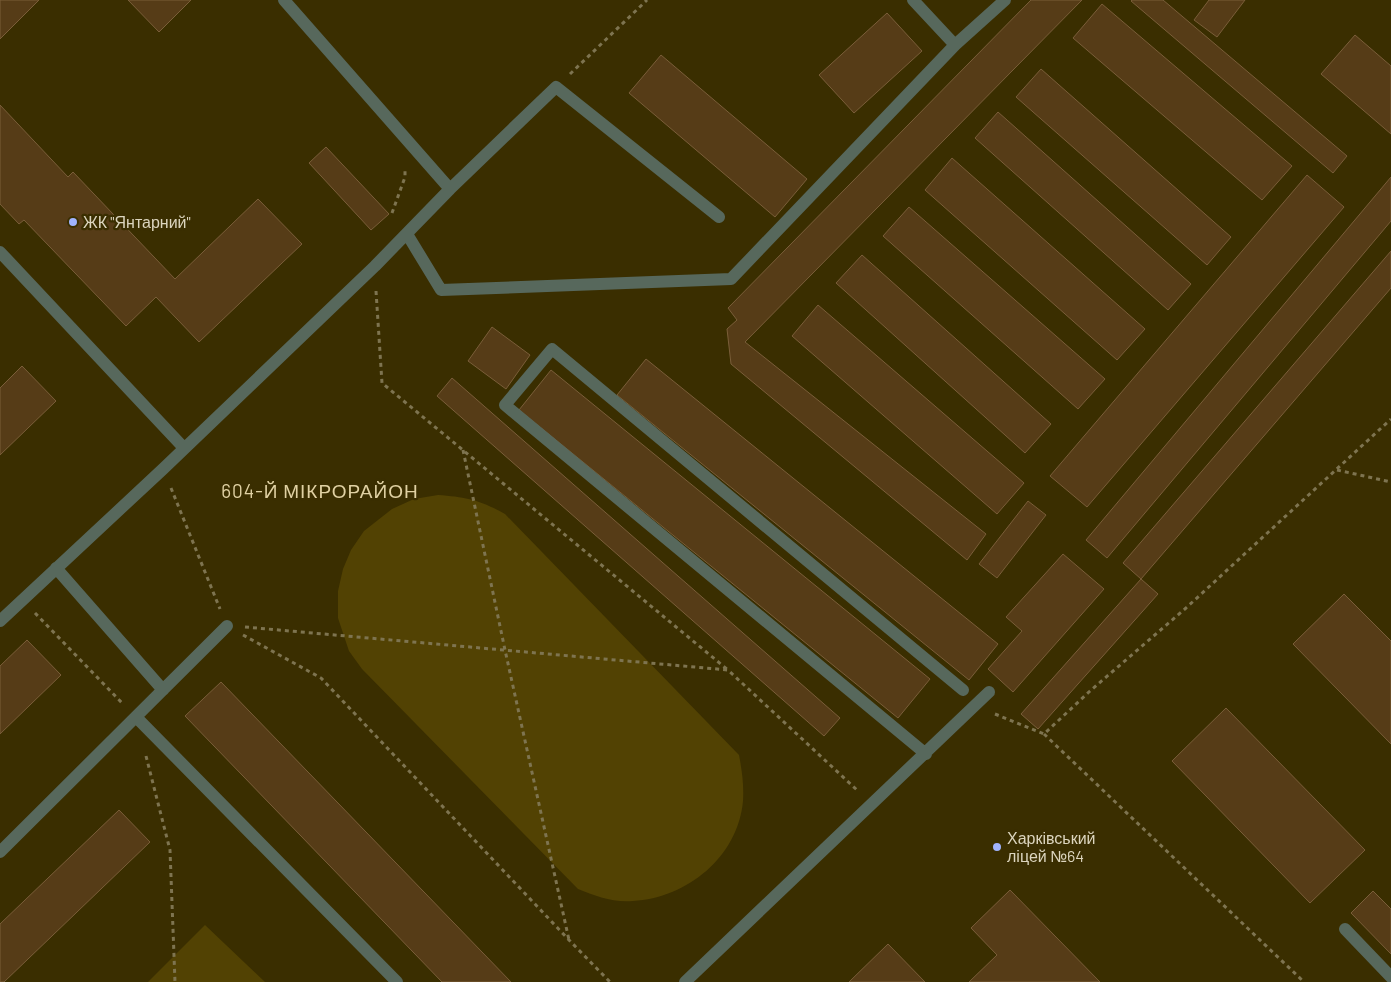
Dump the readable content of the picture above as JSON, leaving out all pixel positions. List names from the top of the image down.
{
  "districts": ["604-Й МІКРОРАЙОН"],
  "places": ["ЖК \"Янтарний\"", "Харківський ліцей №64"]
}
